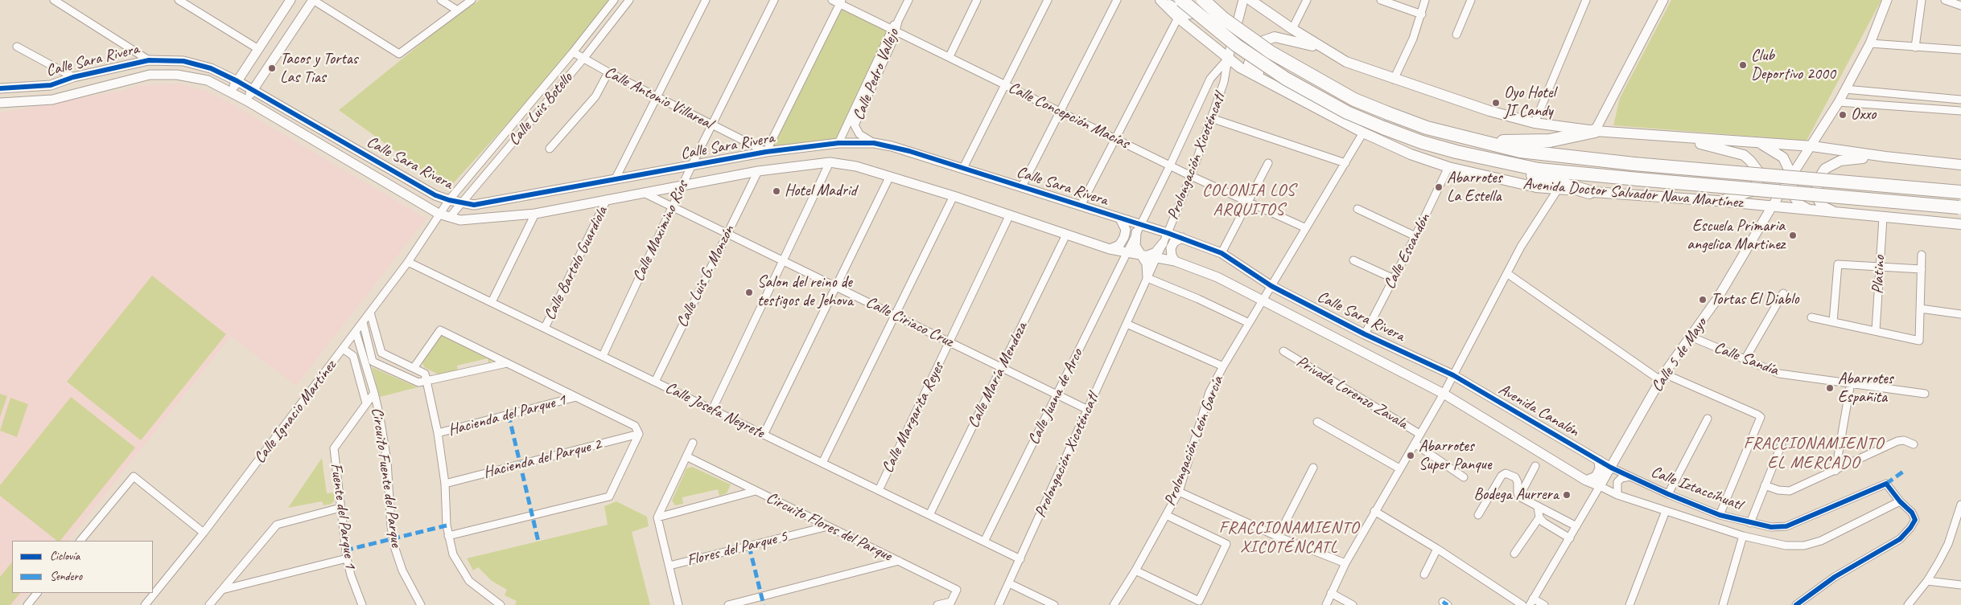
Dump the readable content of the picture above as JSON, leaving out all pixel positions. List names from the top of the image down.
{
  "streets": {
    "highway": ["Avenida Doctor Salvador Nava Martínez"],
    "street": [
      "Calle Sara Rivera",
      "Calle Pedro Vallejo",
      "Calle Antonio Villareal",
      "Calle Luis Botello",
      "Calle Concepción Macías",
      "Prolongación Xicoténcatl",
      "Calle Maximino Ríos",
      "Calle Escandón",
      "Calle Bartolo Guardiola",
      "Platino",
      "Calle Luis G. Monzón",
      "Calle Ciriaco Cruz",
      "Calle 5 de Mayo",
      "Calle Sandía",
      "Calle María Mendoza",
      "Privada Lorenzo Zavala",
      "Calle Juana de Arco",
      "Calle Josefa Negrete",
      "Avenida Canalón",
      "Calle Ignacio Martínez",
      "Hacienda del Parque 1",
      "Calle Margarita Reyes",
      "Prolongación León García",
      "Hacienda del Parque 2",
      "Circuito Fuente del Parque",
      "Calle Iztaccíhuatl",
      "Fuente del Parque 1",
      "Circuito Flores del Parque",
      "Flores del Parque 5"
    ]
  },
  "crossings": [
    ["Calle Sara Rivera", "Calle Pedro Vallejo"],
    ["Calle Sara Rivera", "Calle Antonio Villareal"],
    ["Calle Sara Rivera", "Calle Luis Botello"],
    ["Calle Sara Rivera", "Prolongación Xicoténcatl"],
    ["Calle Sara Rivera", "Calle Maximino Ríos"],
    ["Calle Sara Rivera", "Calle Escandón"],
    ["Calle Sara Rivera", "Calle Bartolo Guardiola"],
    ["Calle Sara Rivera", "Calle Luis G. Monzón"],
    ["Calle Sara Rivera", "Calle Ciriaco Cruz"],
    ["Calle Sara Rivera", "Calle María Mendoza"],
    ["Calle Sara Rivera", "Calle Juana de Arco"],
    ["Calle Sara Rivera", "Avenida Canalón"],
    ["Calle Sara Rivera", "Calle Ignacio Martínez"],
    ["Calle Sara Rivera", "Calle Margarita Reyes"],
    ["Calle Sara Rivera", "Prolongación León García"],
    ["Calle Pedro Vallejo", "Calle Concepción Macías"],
    ["Calle Antonio Villareal", "Calle Luis Botello"],
    ["Calle Antonio Villareal", "Calle Maximino Ríos"],
    ["Calle Luis Botello", "Calle Ignacio Martínez"],
    ["Calle Concepción Macías", "Prolongación Xicoténcatl"],
    ["Calle Concepción Macías", "Prolongación León García"],
    ["Prolongación Xicoténcatl", "Avenida Doctor Salvador Nava Martínez"],
    ["Prolongación Xicoténcatl", "Calle Ciriaco Cruz"],
    ["Prolongación Xicoténcatl", "Calle Juana de Arco"],
    ["Prolongación Xicoténcatl", "Calle Josefa Negrete"],
    ["Avenida Doctor Salvador Nava Martínez", "Calle Escandón"],
    ["Avenida Doctor Salvador Nava Martínez", "Platino"],
    ["Avenida Doctor Salvador Nava Martínez", "Calle 5 de Mayo"],
    ["Avenida Doctor Salvador Nava Martínez", "Prolongación León García"],
    ["Calle Maximino Ríos", "Calle Ciriaco Cruz"],
    ["Calle Maximino Ríos", "Calle Josefa Negrete"],
    ["Calle Bartolo Guardiola", "Calle Josefa Negrete"],
    ["Calle Luis G. Monzón", "Calle Ciriaco Cruz"],
    ["Calle Luis G. Monzón", "Calle Josefa Negrete"],
    ["Calle Ciriaco Cruz", "Calle María Mendoza"],
    ["Calle Ciriaco Cruz", "Calle Juana de Arco"],
    ["Calle Ciriaco Cruz", "Calle Margarita Reyes"],
    ["Calle 5 de Mayo", "Calle Sandía"],
    ["Calle 5 de Mayo", "Avenida Canalón"],
    ["Calle 5 de Mayo", "Calle Iztaccíhuatl"],
    ["Calle María Mendoza", "Calle Josefa Negrete"],
    ["Calle Juana de Arco", "Calle Josefa Negrete"],
    ["Calle Josefa Negrete", "Calle Ignacio Martínez"],
    ["Calle Josefa Negrete", "Calle Margarita Reyes"],
    ["Avenida Canalón", "Calle Iztaccíhuatl"],
    ["Calle Ignacio Martínez", "Circuito Fuente del Parque"],
    ["Circuito Fuente del Parque", "Fuente del Parque 1"],
    ["Circuito Flores del Parque", "Flores del Parque 5"]
  ],
  "districts": ["COLONIA LOS ARQUITOS", "FRACCIONAMIENTO EL MERCADO", "FRACCIONAMIENTO XICOTÉNCATL"],
  "places": [
    "Club Deportivo 2000",
    "Tacos y Tortas Las Tias",
    "Oyo Hotel JI Candy",
    "Oxxo",
    "Abarrotes La Estella",
    "Hotel Madrid",
    "Escuela Primaria angelica Martinez",
    "Salon del reino de testigos de Jehova",
    "Tortas El Diablo",
    "Abarrotes Españita",
    "Abarrotes Super Panque",
    "Bodega Aurrera"
  ],
  "legend": ["Ciclovía", "Sendero"]
}
